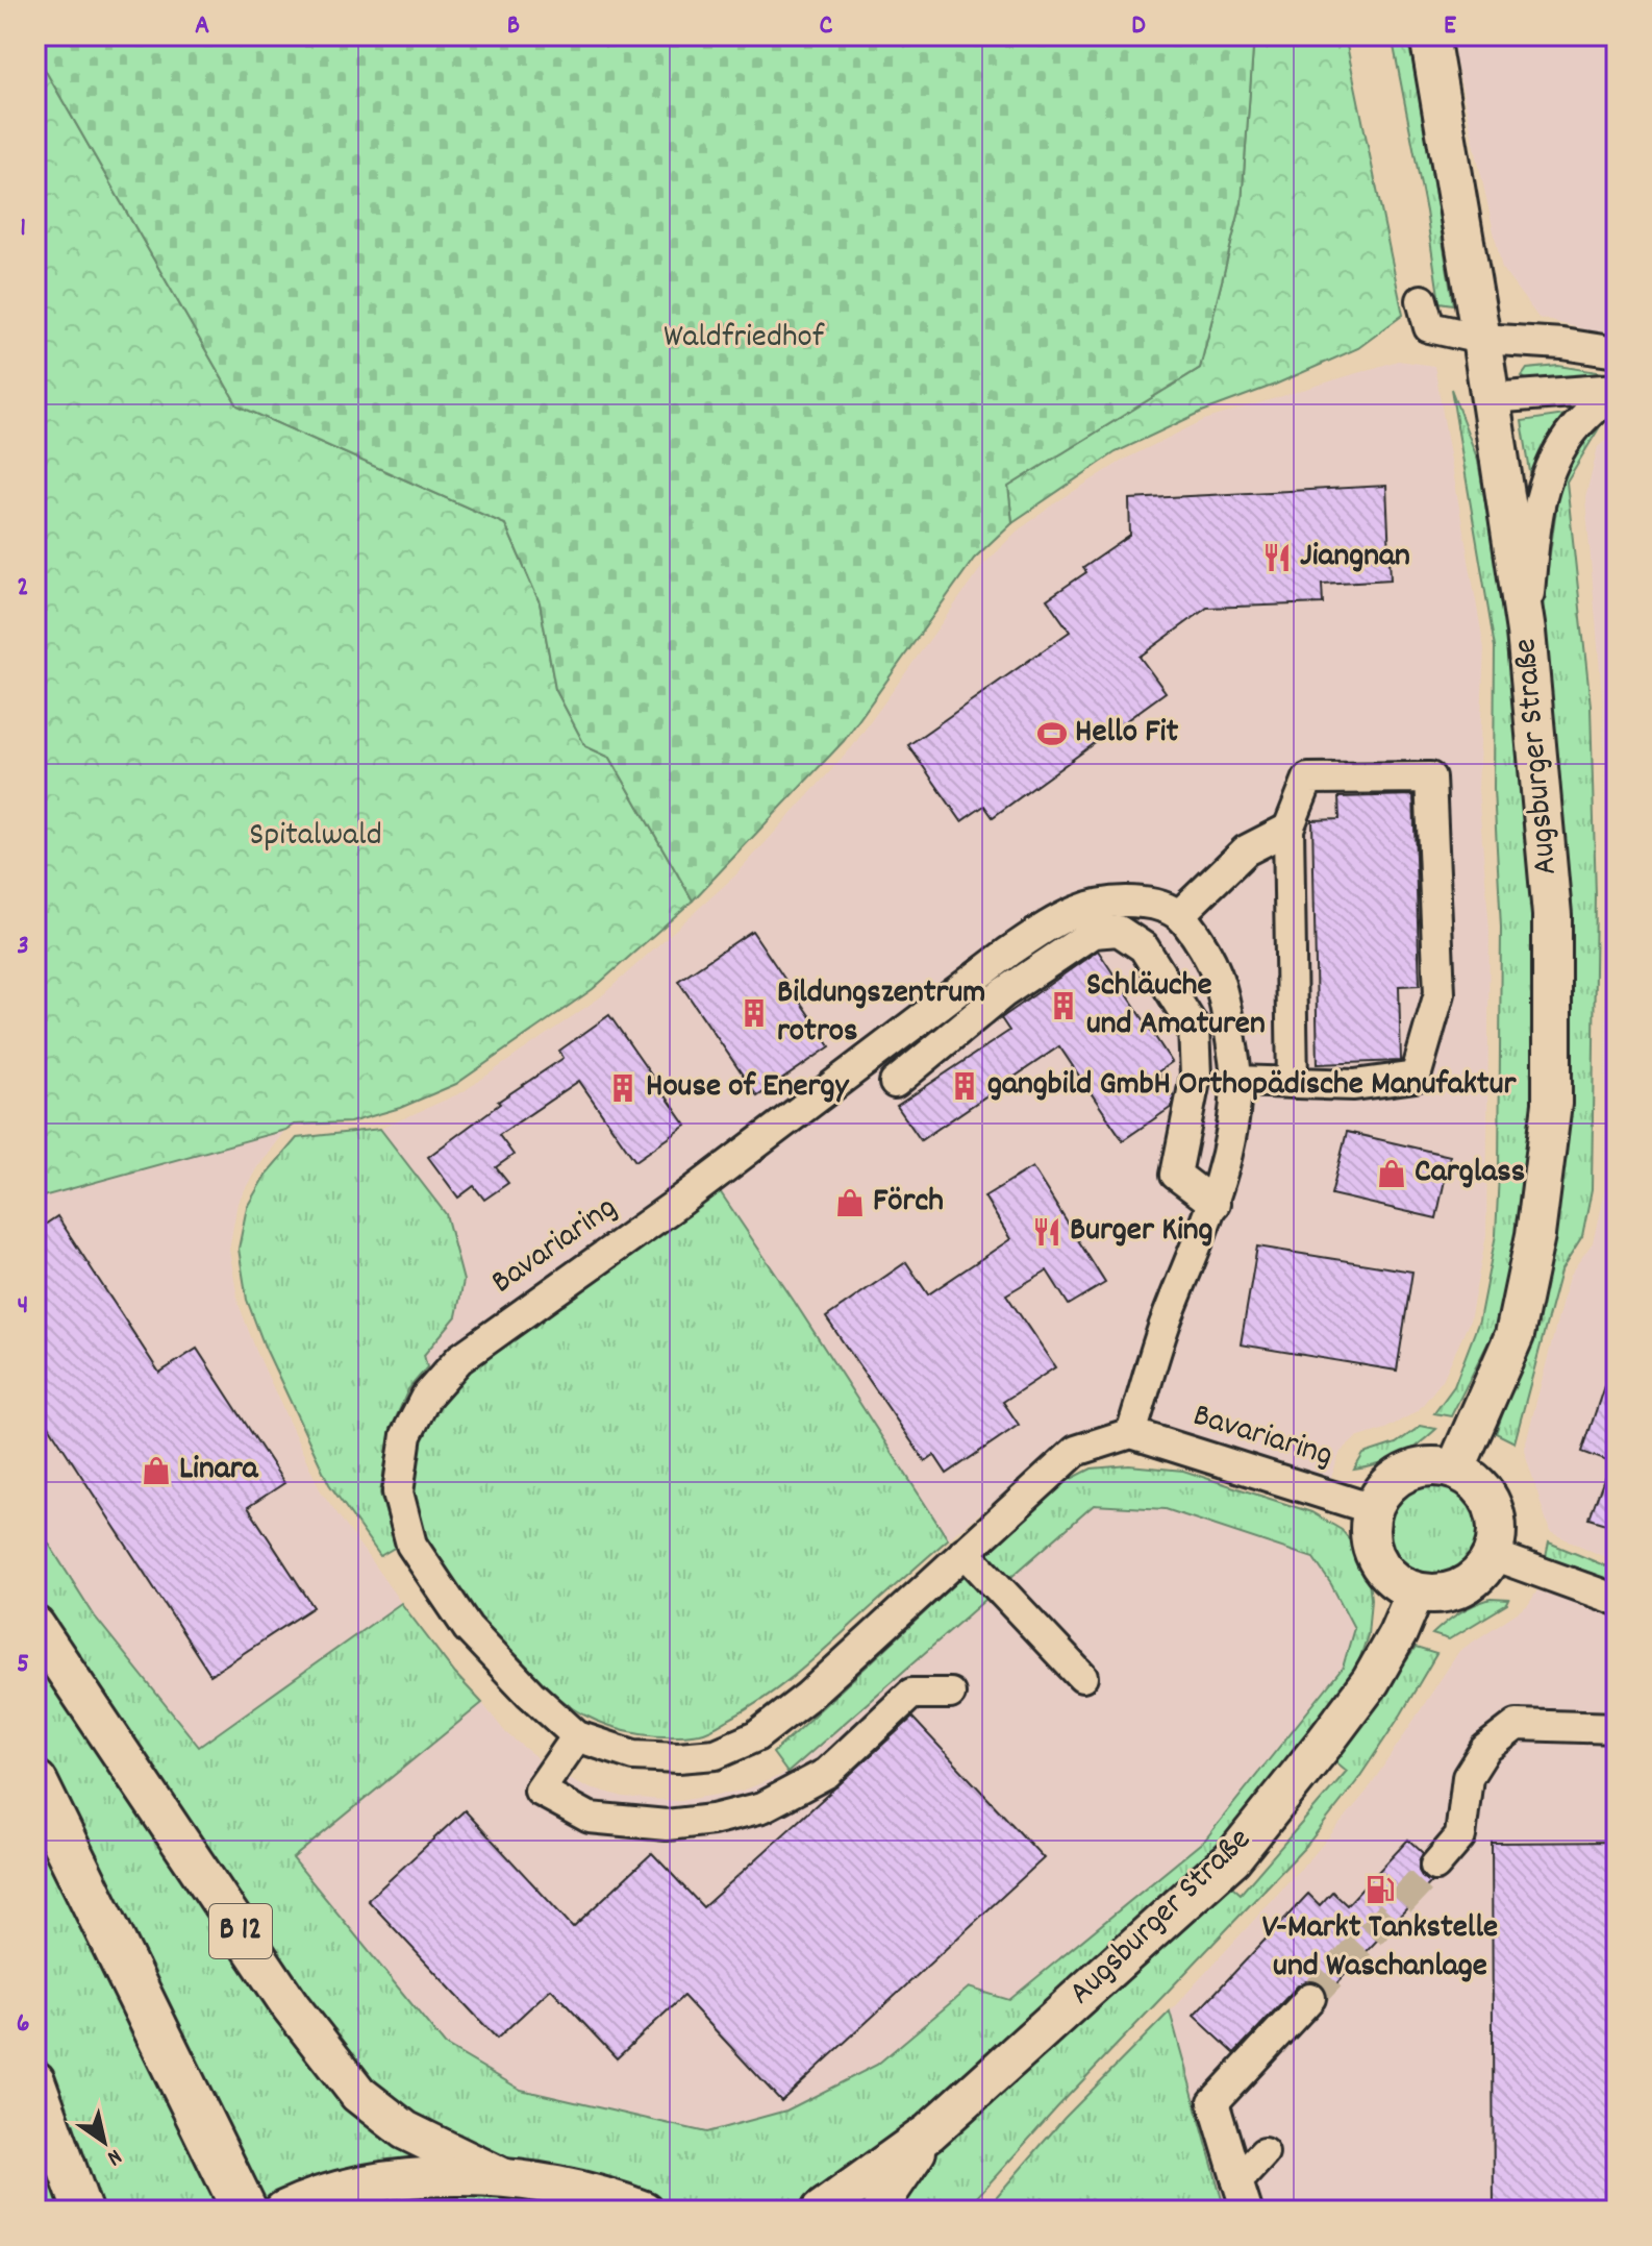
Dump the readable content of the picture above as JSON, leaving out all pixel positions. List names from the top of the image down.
{
  "streets": {
    "main road": ["Augsburger Straße", "B 12"],
    "street": ["Bavariaring"]
  },
  "crossings": [
    ["Augsburger Straße", "Bavariaring"]
  ],
  "parks": ["Waldfriedhof", "Spitalwald"],
  "places": {
    "restaurant": ["Jiangnan", "Burger King"],
    "sports": ["Hello Fit"],
    "building": [
      "Schläuche und Amaturen",
      "Bildungszentrum rotros",
      "gangbild GmbH Orthopädische Manufaktur",
      "House of Energy"
    ],
    "shop": ["Carglass", "Förch", "Linara"],
    "fuel station": ["V-Markt Tankstelle und Waschanlage"]
  },
  "north": "bottom right",
  "grid": {
    "columns": [
      "A",
      "B",
      "C",
      "D",
      "E"
    ],
    "rows": [
      "1",
      "2",
      "3",
      "4",
      "5",
      "6"
    ]
  }
}
